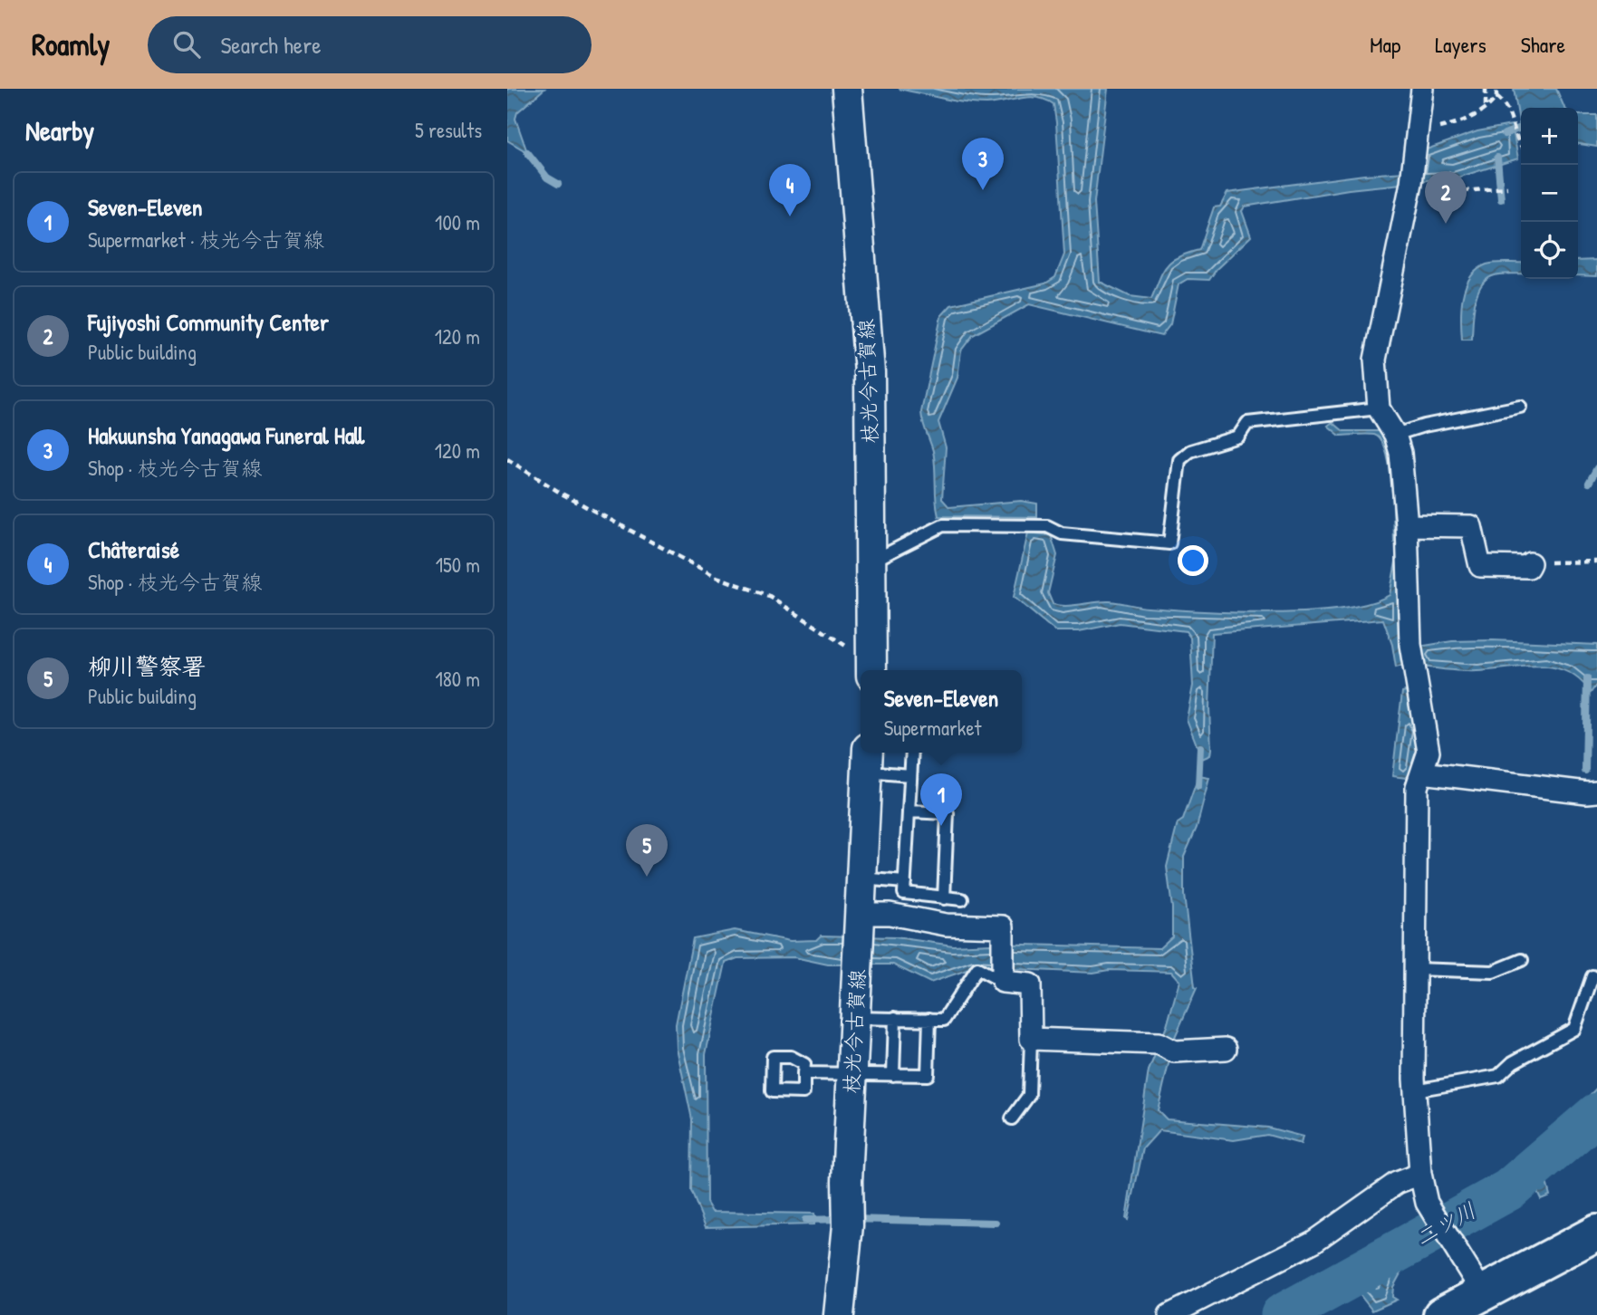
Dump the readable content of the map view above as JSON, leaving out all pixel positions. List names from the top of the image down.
{
  "streets": {
    "main road": ["枝光今古賀線"]
  },
  "water": ["二ツ川"],
  "page": {
    "header": "Roamly",
    "search": "Search here",
    "nav": ["Map", "Layers", "Share"],
    "heading": ["Nearby", "5 results"],
    "map_buttons": ["+", "−"],
    "pins": [
      "3",
      "4",
      "2",
      "1",
      "5"
    ],
    "list": [
      {
        "mark": "1",
        "name": "Seven-Eleven",
        "note": "Supermarket · 枝光今古賀線",
        "value": "100 m"
      },
      {
        "mark": "2",
        "name": "Fujiyoshi Community Center",
        "note": "Public building",
        "value": "120 m"
      },
      {
        "mark": "3",
        "name": "Hakuunsha Yanagawa Funeral Hall",
        "note": "Shop · 枝光今古賀線",
        "value": "120 m"
      },
      {
        "mark": "4",
        "name": "Châteraisé",
        "note": "Shop · 枝光今古賀線",
        "value": "150 m"
      },
      {
        "mark": "5",
        "name": "柳川警察署",
        "note": "Public building",
        "value": "180 m"
      }
    ],
    "popup": ["Seven-Eleven", "Supermarket"]
  }
}
